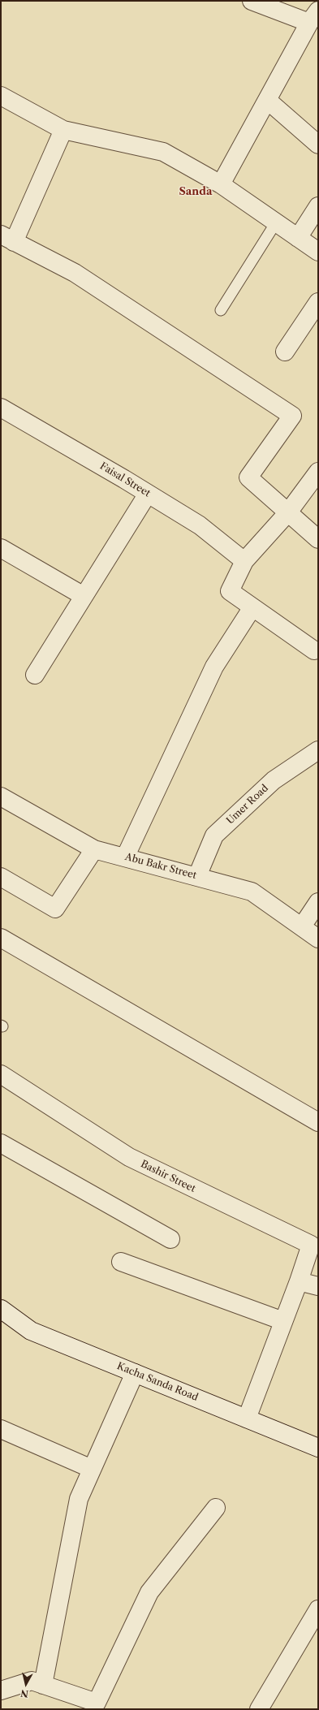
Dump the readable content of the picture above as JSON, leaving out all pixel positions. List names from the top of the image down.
{
  "streets": {
    "street": [
      "Faisal Street",
      "Umer Road",
      "Abu Bakr Street",
      "Bashir Street",
      "Kacha Sanda Road"
    ]
  },
  "crossings": [
    ["Umer Road", "Abu Bakr Street"]
  ],
  "districts": ["Sanda"],
  "north": "bottom"
}
